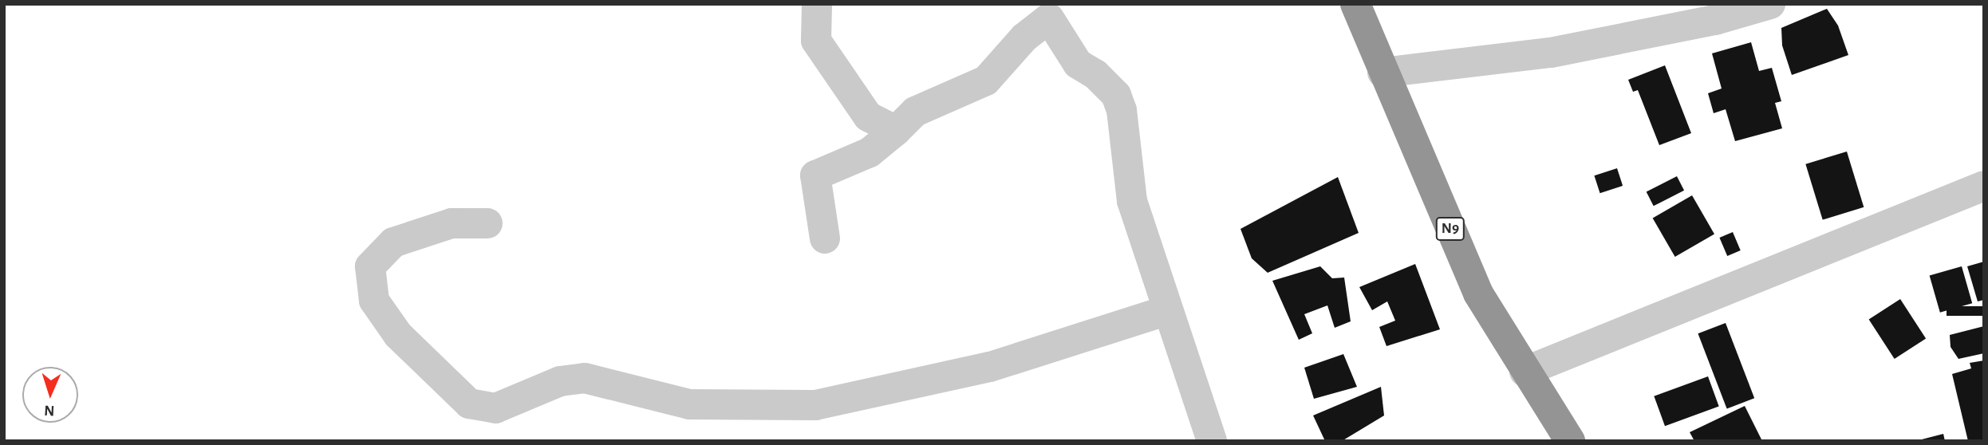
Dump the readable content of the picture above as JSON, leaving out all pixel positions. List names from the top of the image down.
{
  "streets": {
    "highway": ["N9"]
  },
  "north": "bottom"
}
